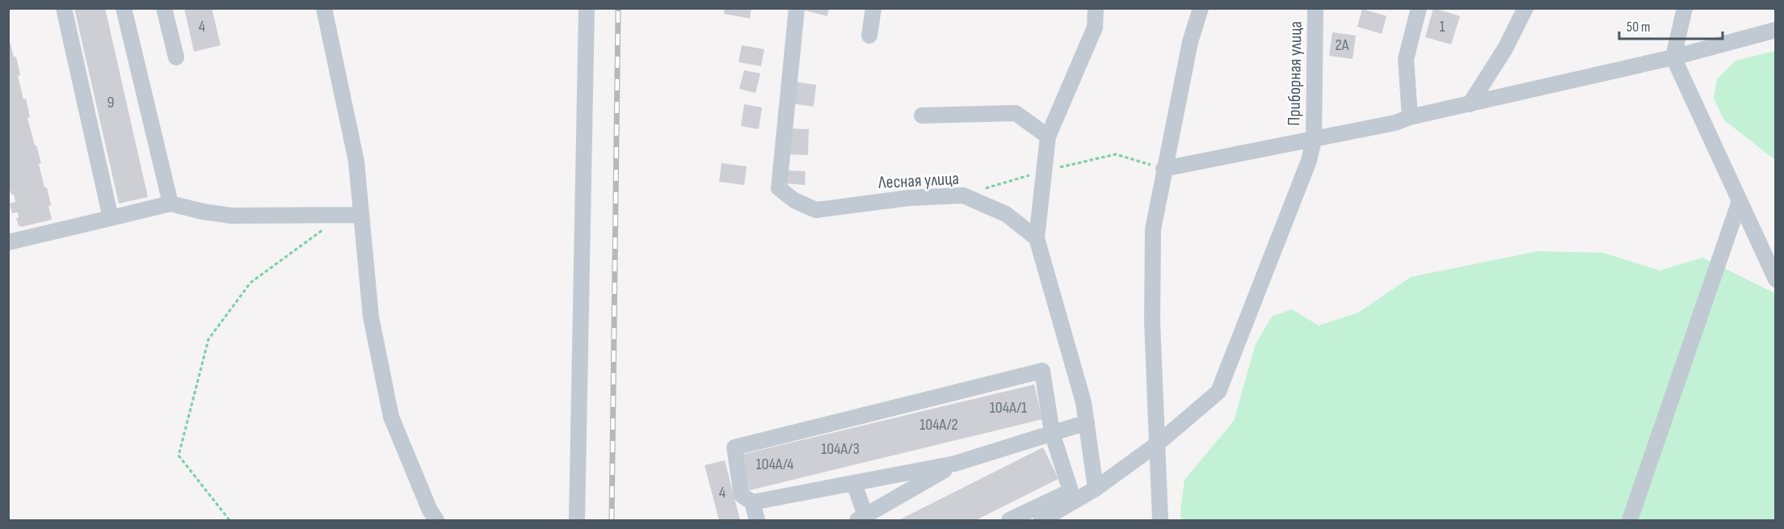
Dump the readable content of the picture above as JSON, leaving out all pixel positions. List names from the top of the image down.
{
  "streets": {
    "street": ["Приборная улица", "Лесная улица"]
  },
  "house_numbers": [
    "4",
    "1",
    "2А",
    "9",
    "104А/1",
    "104А/2",
    "104А/3",
    "104А/4",
    "4"
  ],
  "scale_bar": "50 m"
}
